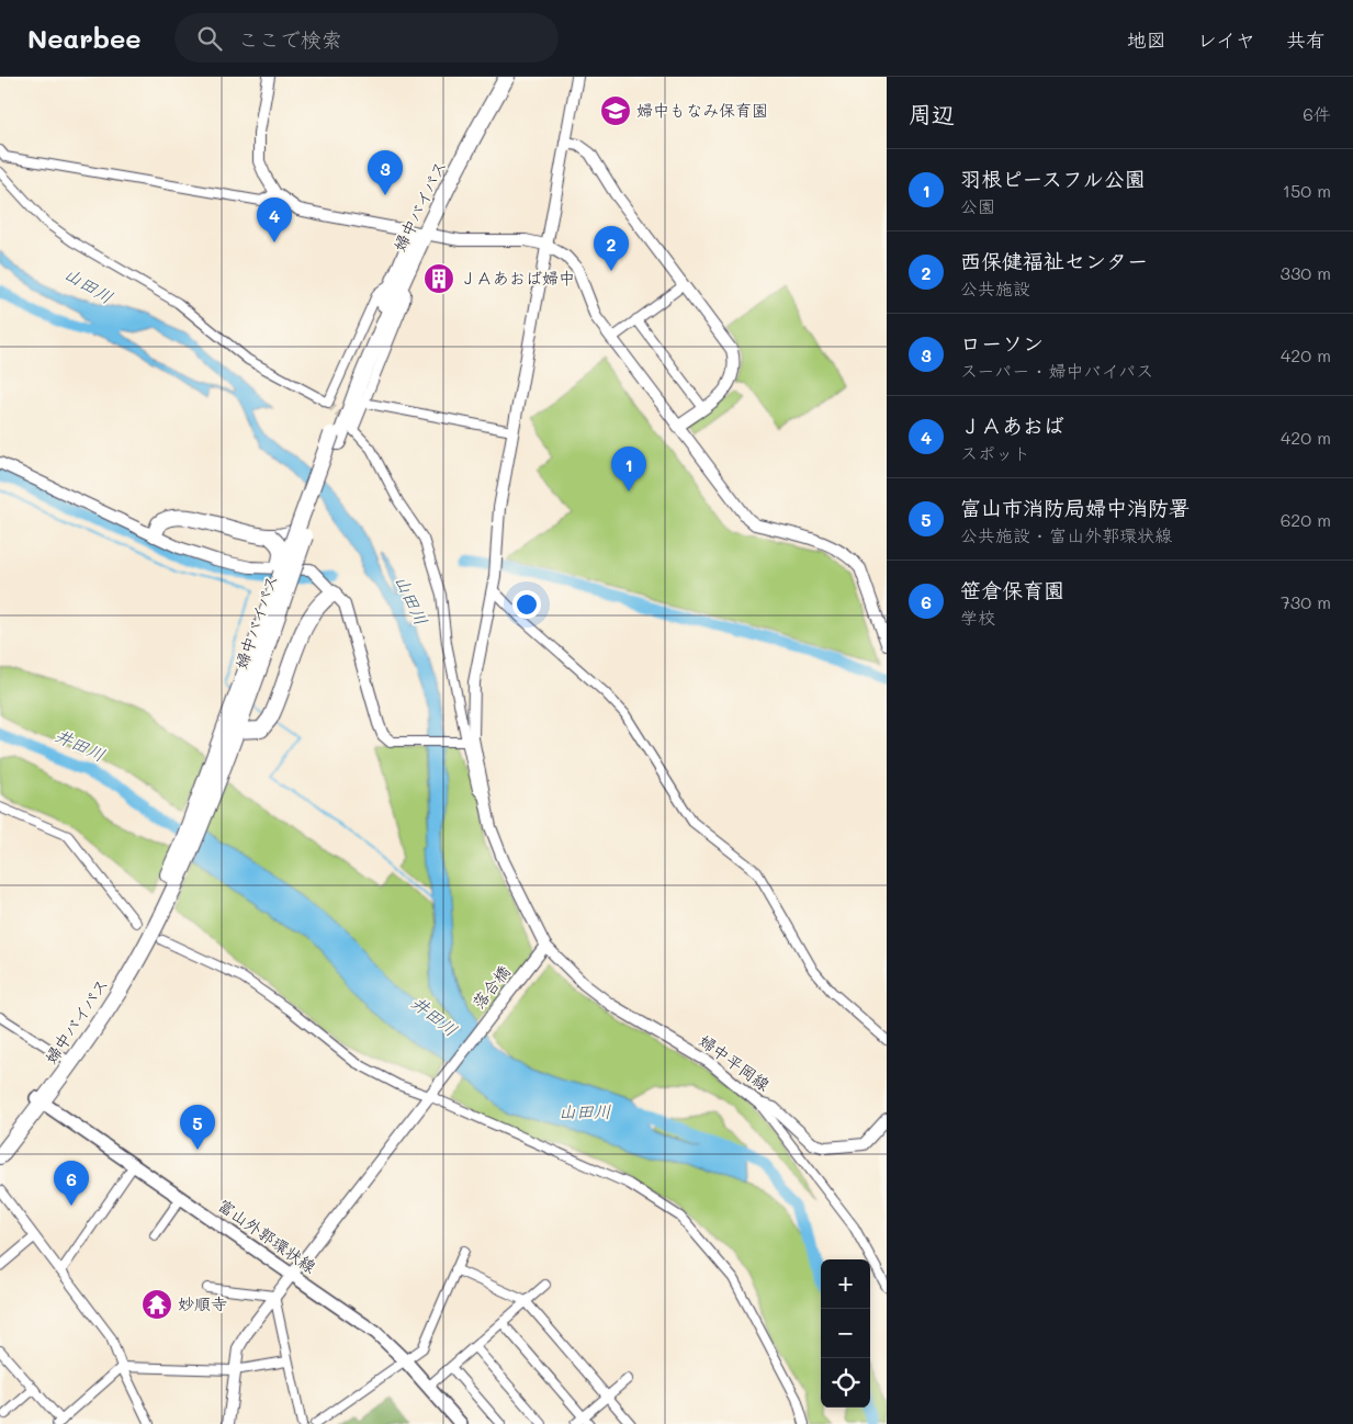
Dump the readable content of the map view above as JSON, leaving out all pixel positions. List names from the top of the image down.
{
  "streets": {
    "highway": ["婦中バイパス"],
    "main road": ["富山外郭環状線"],
    "street": ["落合橋", "婦中平岡線"]
  },
  "crossings": [
    ["婦中バイパス", "富山外郭環状線"],
    ["落合橋", "婦中平岡線"]
  ],
  "water": ["山田川", "井田川"],
  "places": {
    "school or university": ["婦中もなみ保育園"],
    "building": ["ＪＡあおば婦中"],
    "temple": ["妙順寺"]
  },
  "page": {
    "header": "Nearbee",
    "search": "ここで検索",
    "nav": ["地図", "レイヤ", "共有"],
    "heading": ["周辺", "6件"],
    "list": [
      {
        "mark": "1",
        "name": "羽根ピースフル公園",
        "note": "公園",
        "value": "150 m"
      },
      {
        "mark": "2",
        "name": "西保健福祉センター",
        "note": "公共施設",
        "value": "330 m"
      },
      {
        "mark": "3",
        "name": "ローソン",
        "note": "スーパー · 婦中バイパス",
        "value": "420 m"
      },
      {
        "mark": "4",
        "name": "ＪＡあおば",
        "note": "スポット",
        "value": "420 m"
      },
      {
        "mark": "5",
        "name": "富山市消防局婦中消防署",
        "note": "公共施設 · 富山外郭環状線",
        "value": "620 m"
      },
      {
        "mark": "6",
        "name": "笹倉保育園",
        "note": "学校",
        "value": "730 m"
      }
    ],
    "pins": [
      "3",
      "4",
      "2",
      "1",
      "5",
      "6"
    ],
    "map_buttons": ["+", "−"]
  }
}
